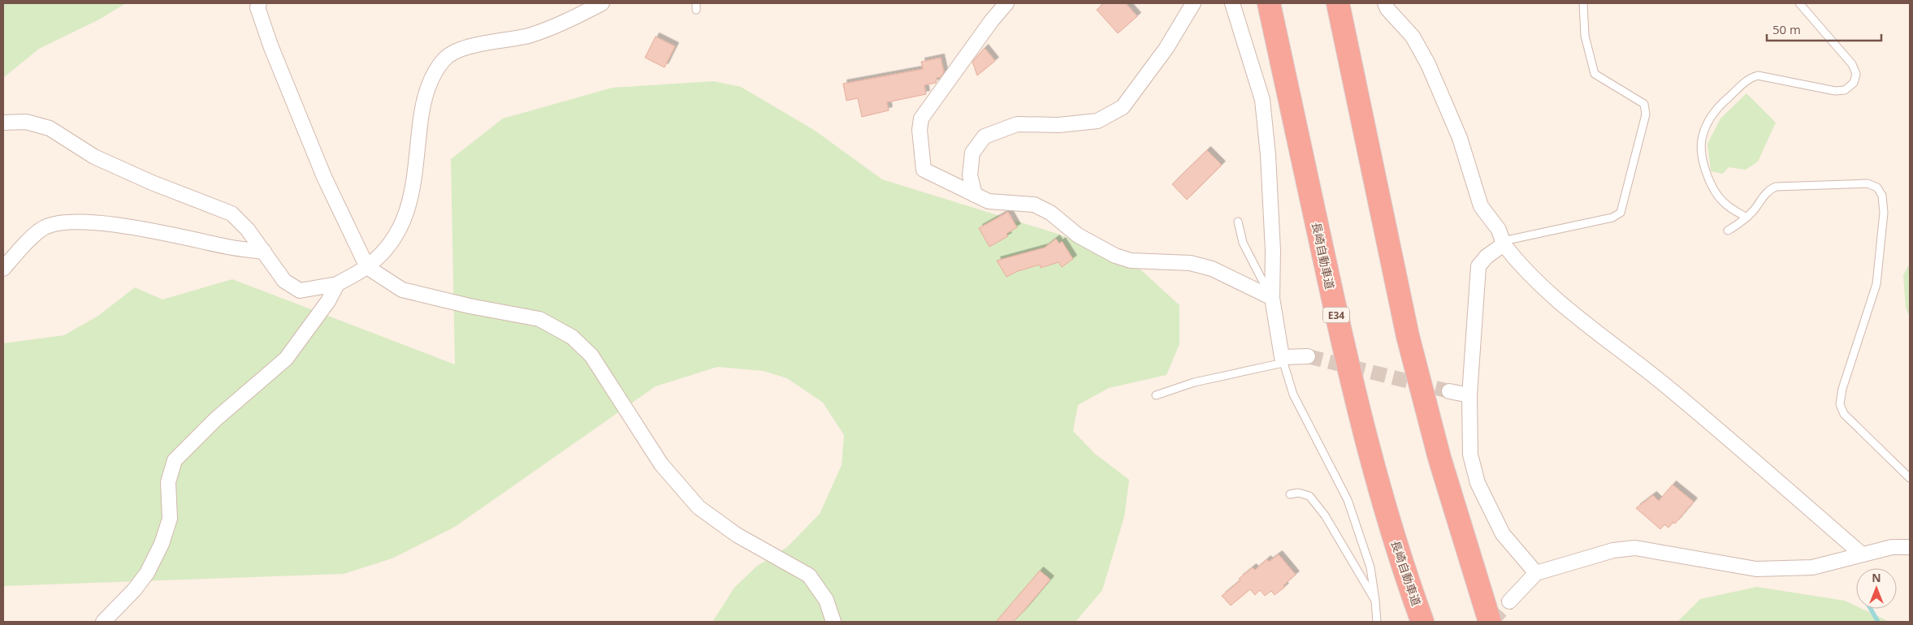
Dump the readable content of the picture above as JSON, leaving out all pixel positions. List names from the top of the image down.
{
  "streets": {
    "highway": ["長崎自動車道", "E34"]
  },
  "scale_bar": "50 m",
  "north": "top"
}
